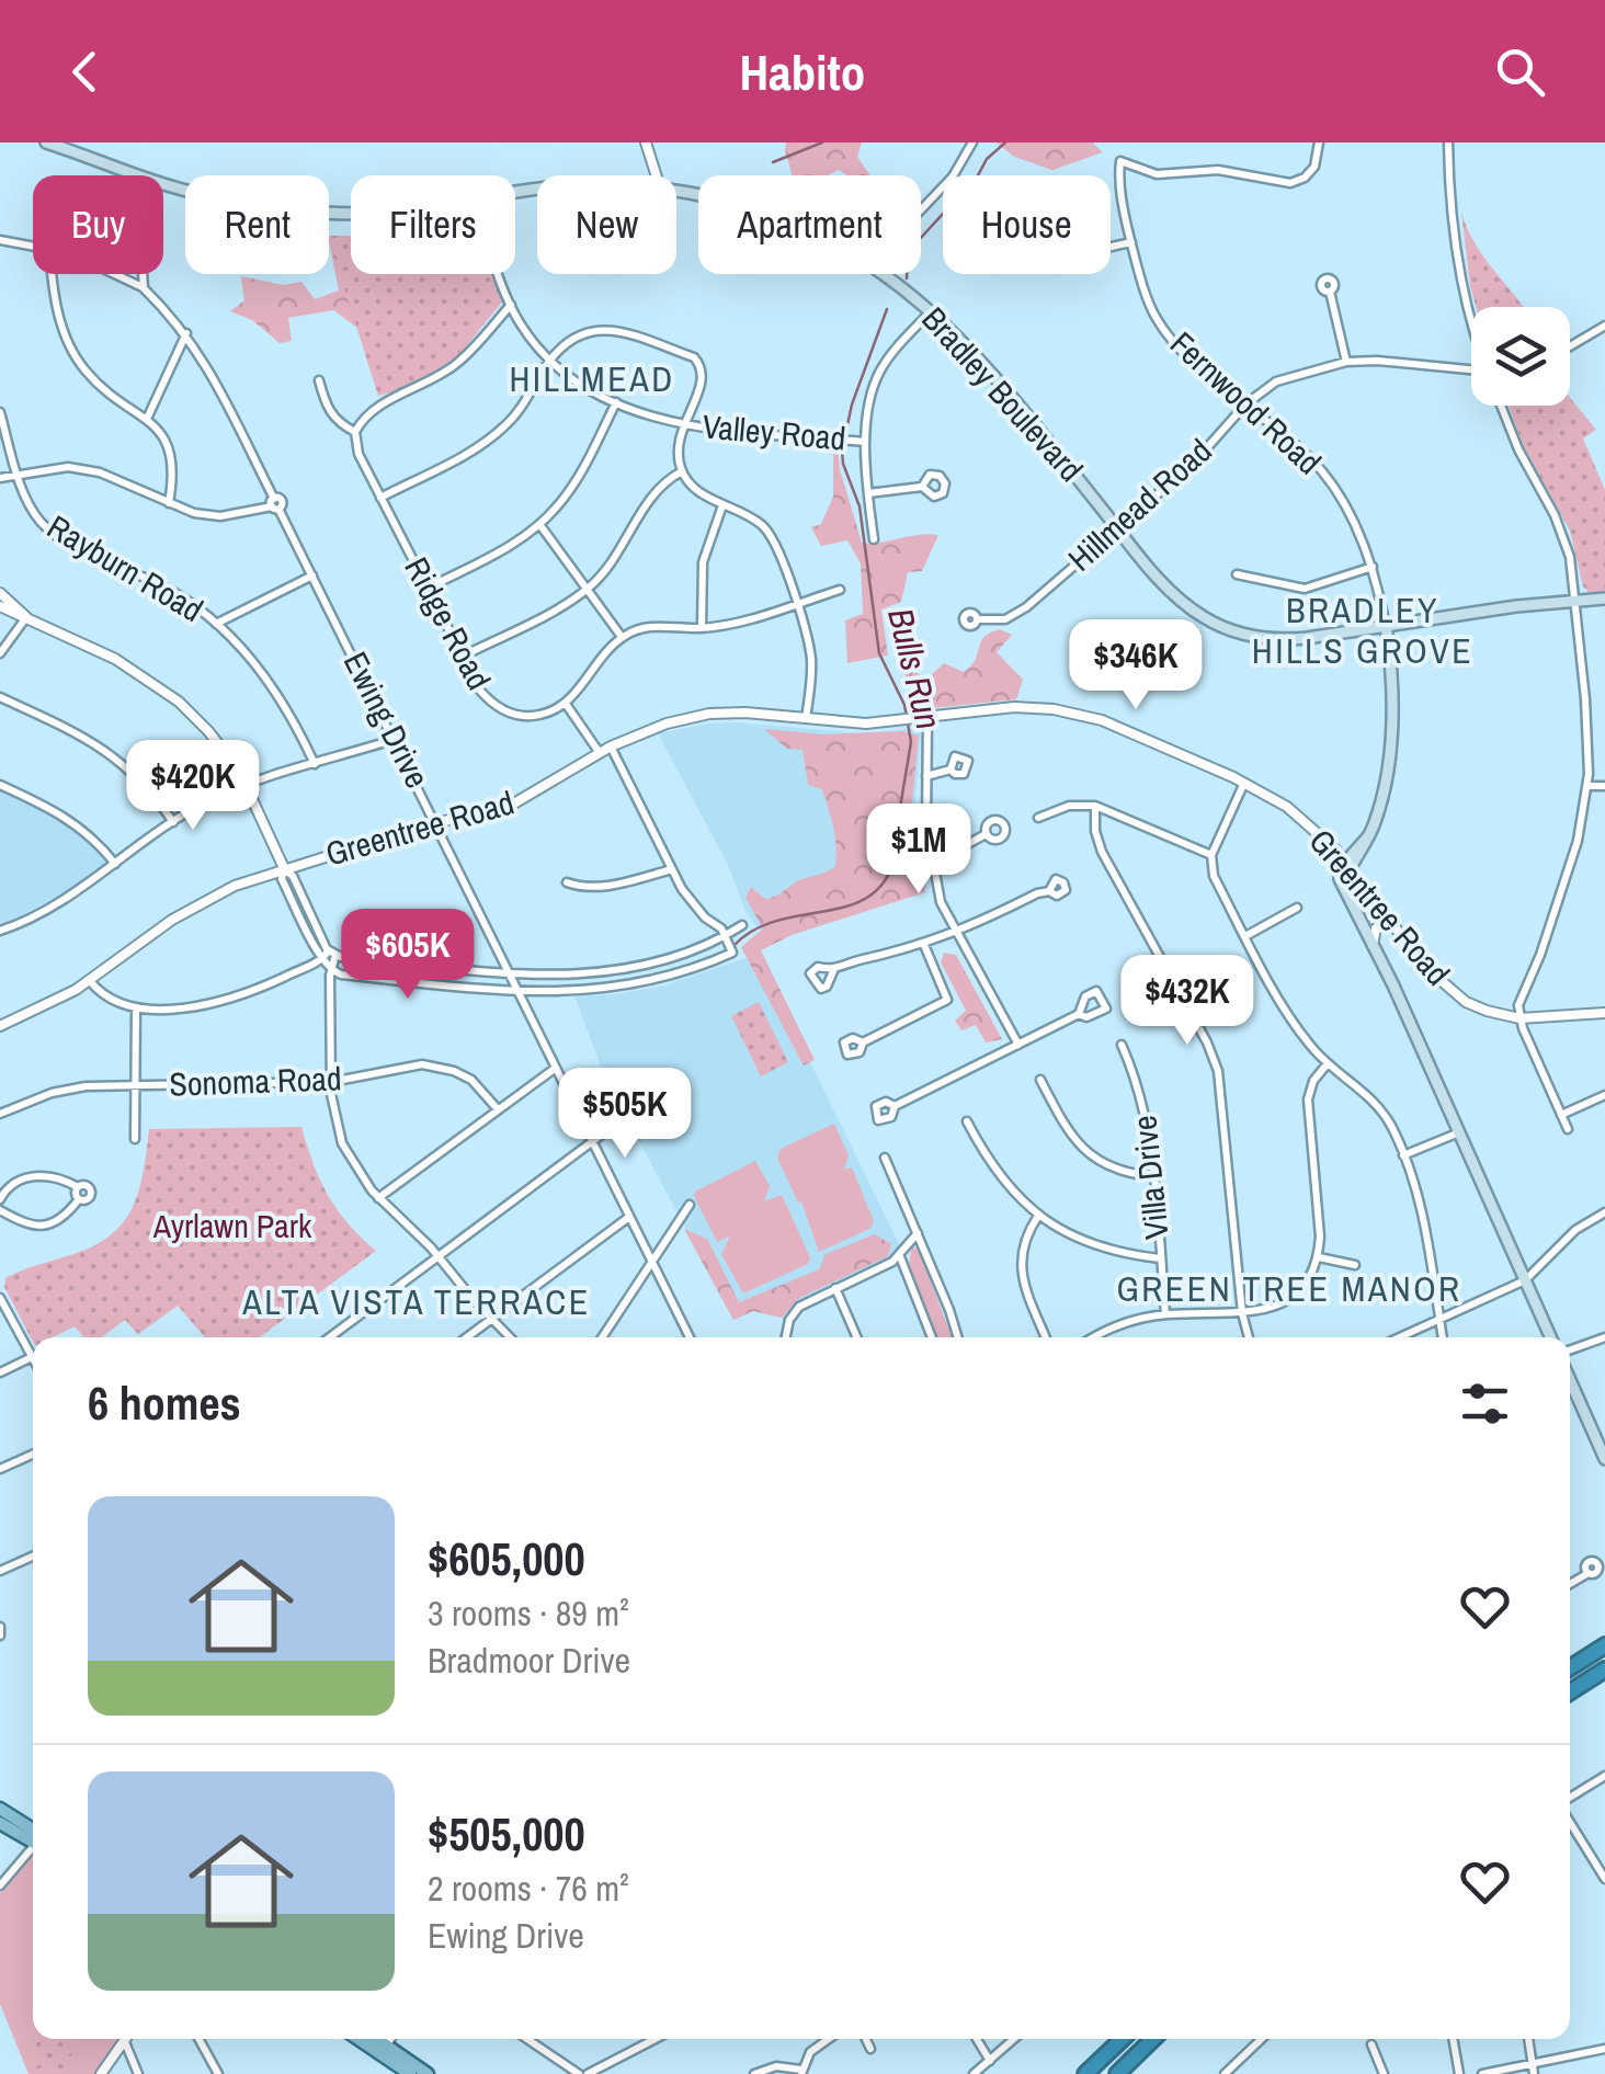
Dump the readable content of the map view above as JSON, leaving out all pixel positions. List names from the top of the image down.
{
  "streets": {
    "main road": ["Bradley Boulevard", "Fernwood Road"],
    "street": [
      "Valley Road",
      "Hillmead Road",
      "Rayburn Road",
      "Ridge Road",
      "Ewing Drive",
      "Greentree Road",
      "Sonoma Road",
      "Villa Drive"
    ]
  },
  "crossings": [
    ["Bradley Boulevard", "Fernwood Road"],
    ["Bradley Boulevard", "Hillmead Road"],
    ["Fernwood Road", "Hillmead Road"],
    ["Fernwood Road", "Greentree Road"],
    ["Ewing Drive", "Greentree Road"]
  ],
  "districts": [
    "HILLMEAD",
    "BRADLEY HILLS GROVE",
    "GREEN TREE MANOR",
    "ALTA VISTA TERRACE"
  ],
  "water": ["Bulls Run"],
  "parks": ["Ayrlawn Park"],
  "page": {
    "header": "Habito",
    "chip": [
      "Buy",
      "Rent",
      "Filters",
      "New",
      "Apartment",
      "House"
    ],
    "price": [
      "$346K",
      "$420K",
      "$1M",
      "$605K",
      "$432K",
      "$505K"
    ],
    "heading": "6 homes",
    "list": [
      {
        "name": "$605,000",
        "note": "3 rooms · 89 m² · Bradmoor Drive"
      },
      {
        "name": "$505,000",
        "note": "2 rooms · 76 m² · Ewing Drive"
      }
    ]
  }
}
